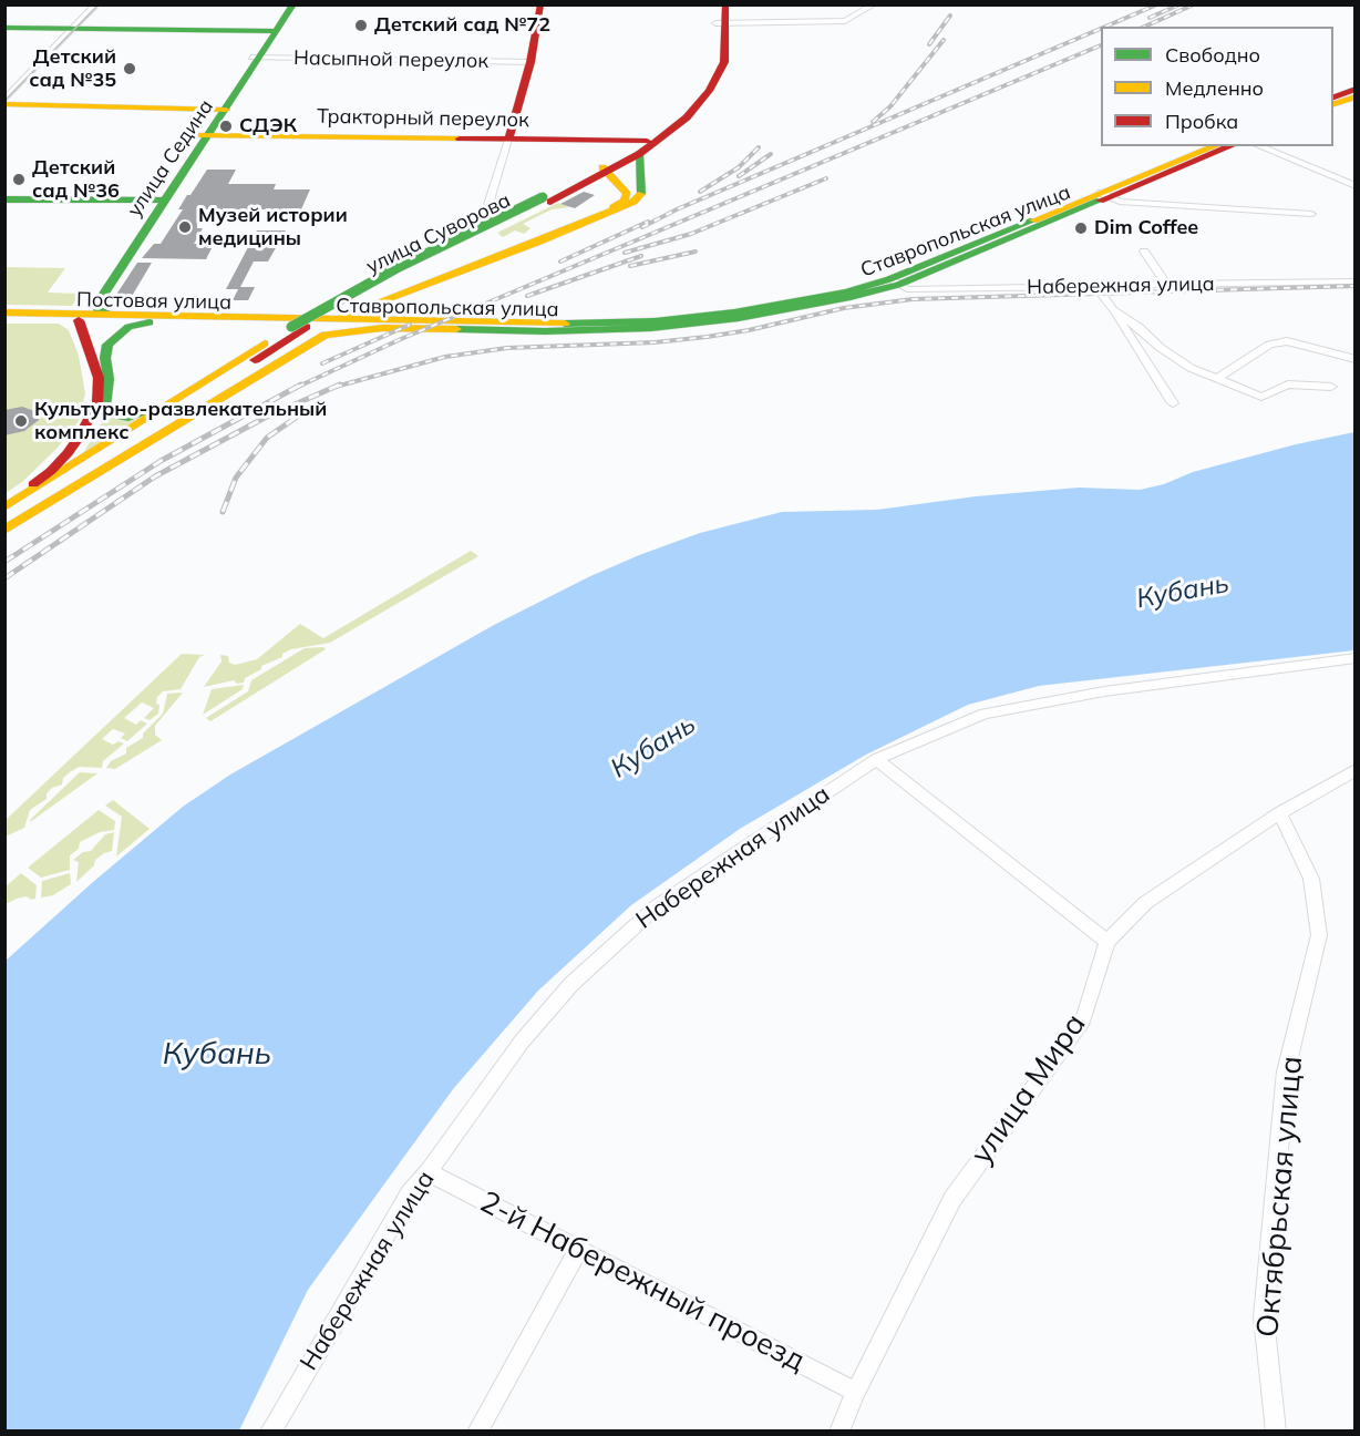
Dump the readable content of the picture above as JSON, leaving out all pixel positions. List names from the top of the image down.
{
  "streets": {
    "main road": [
      "Тракторный переулок",
      "улица Седина",
      "Ставропольская улица",
      "улица Суворова",
      "Постовая улица"
    ],
    "street": [
      "Насыпной переулок",
      "Набережная улица",
      "улица Мира",
      "Октябрьская улица",
      "2-й Набережный проезд"
    ]
  },
  "crossings": [
    ["Насыпной переулок", "улица Седина"],
    ["Тракторный переулок", "улица Седина"],
    ["Тракторный переулок", "улица Суворова"],
    ["улица Седина", "Постовая улица"],
    ["Ставропольская улица", "улица Суворова"],
    ["Ставропольская улица", "Набережная улица"],
    ["Ставропольская улица", "Постовая улица"],
    ["Набережная улица", "2-й Набережный проезд"],
    ["улица Мира", "Октябрьская улица"],
    ["улица Мира", "2-й Набережный проезд"]
  ],
  "water": ["Кубань"],
  "places": [
    "Детский сад №72",
    "Детский сад №35",
    "СДЭК",
    "Детский сад №36",
    "Музей истории медицины",
    "Dim Coffee",
    "Культурно-развлекательный комплекс"
  ],
  "legend": ["Свободно", "Медленно", "Пробка"]
}
